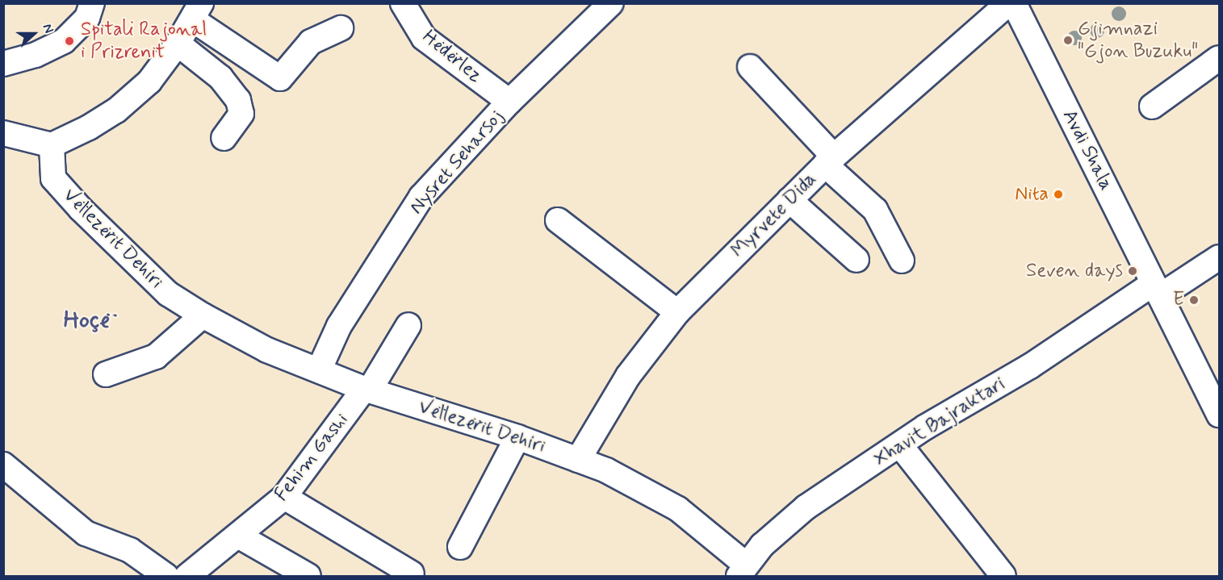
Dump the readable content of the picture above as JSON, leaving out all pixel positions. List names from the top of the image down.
{
  "streets": {
    "street": [
      "Hëdërlez",
      "Avdi Shala",
      "Nysret Seharsoj",
      "Myrvete Dida",
      "Vëllezërit Dehiri",
      "Xhavit Bajraktari",
      "Fehim Gashi"
    ]
  },
  "crossings": [
    ["Hëdërlez", "Nysret Seharsoj"],
    ["Avdi Shala", "Xhavit Bajraktari"],
    ["Nysret Seharsoj", "Vëllezërit Dehiri"],
    ["Myrvete Dida", "Vëllezërit Dehiri"],
    ["Vëllezërit Dehiri", "Xhavit Bajraktari"],
    ["Vëllezërit Dehiri", "Fehim Gashi"]
  ],
  "districts": ["Hoçë"],
  "places": [
    "Gjimnazi \"Gjon Buzuku\"",
    "Spitali Rajonal i Prizrenit",
    "Nita",
    "Seven days",
    "E"
  ],
  "north": "right"
}
